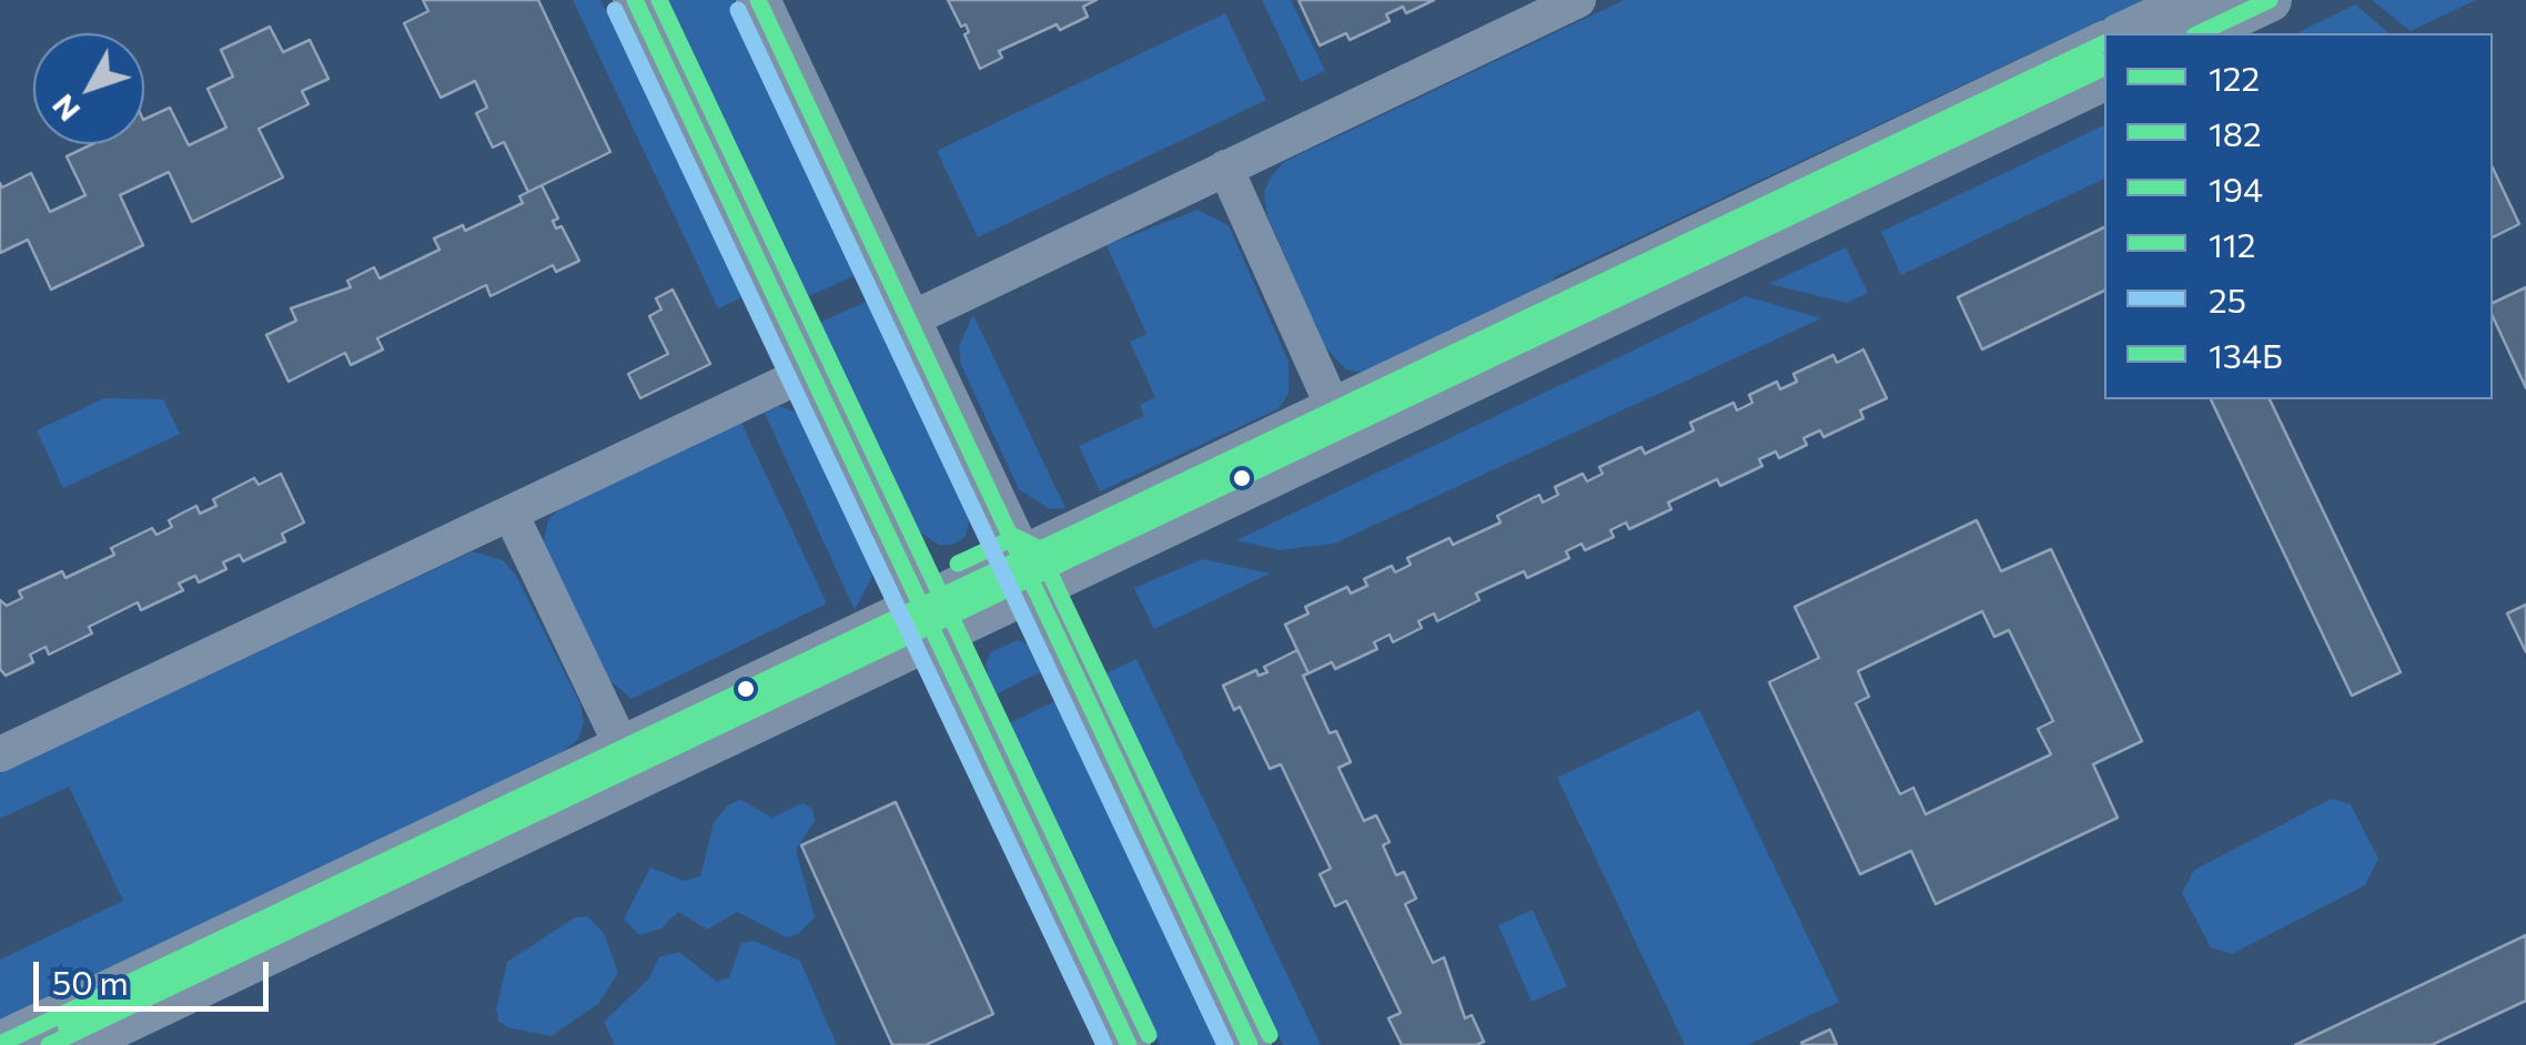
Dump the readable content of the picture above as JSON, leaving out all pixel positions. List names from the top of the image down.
{
  "lines": [
    "transit line 122",
    "transit line 112",
    "transit line 134Б",
    "transit line 25",
    "transit line 194",
    "transit line 182"
  ],
  "legend": [
    "122",
    "182",
    "194",
    "112",
    "25",
    "134Б"
  ],
  "scale_bar": "50 m",
  "north": "bottom left"
}
